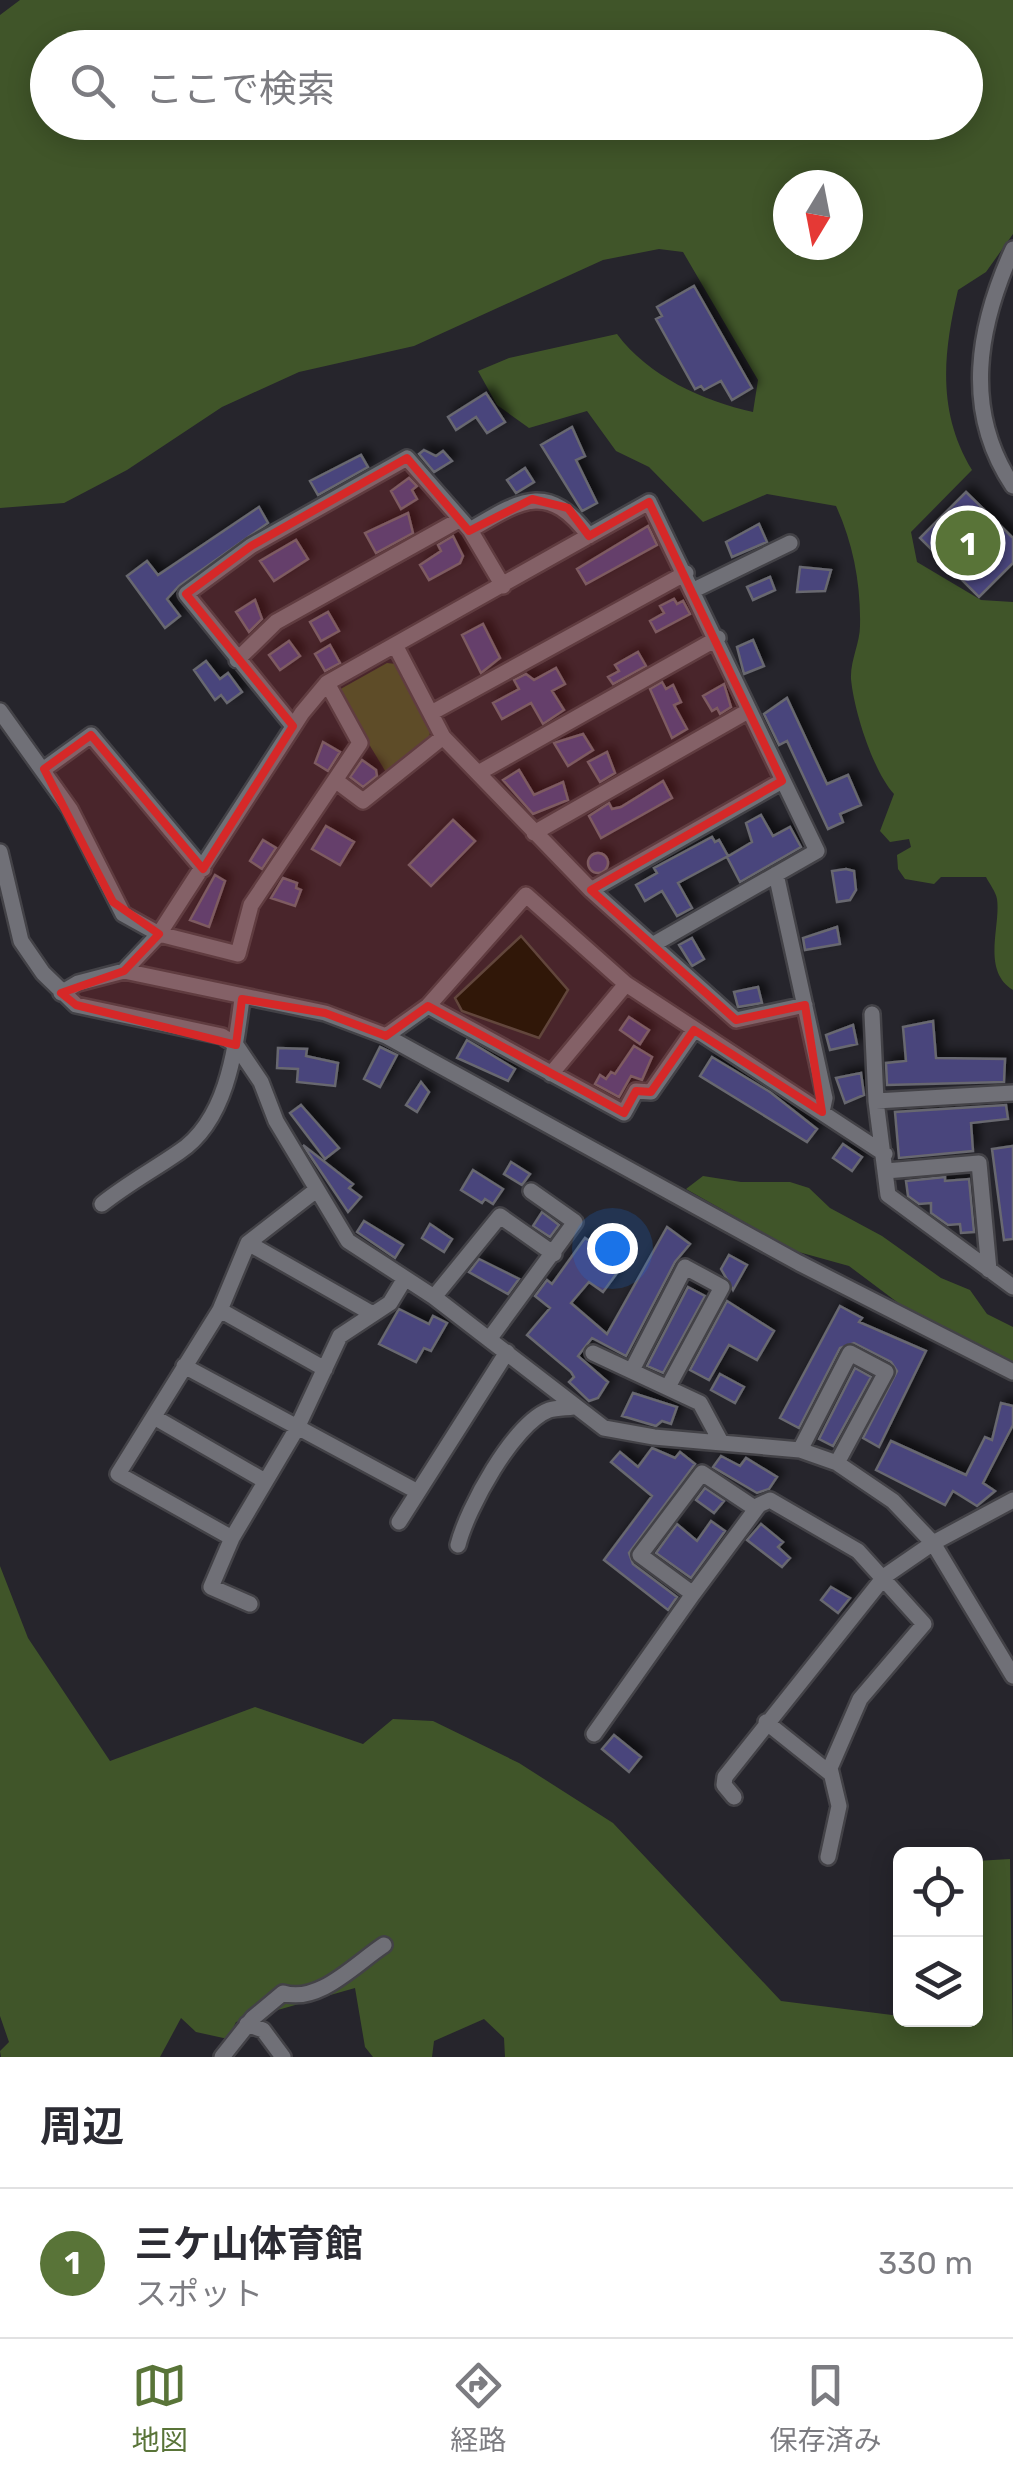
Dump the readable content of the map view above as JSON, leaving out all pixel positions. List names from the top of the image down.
{
  "north": "bottom",
  "page": {
    "search": "ここで検索",
    "pins": "1",
    "heading": "周辺",
    "list": [
      {
        "mark": "1",
        "name": "三ケ山体育館",
        "note": "スポット",
        "value": "330 m"
      }
    ],
    "nav": ["地図", "経路", "保存済み"]
  }
}
